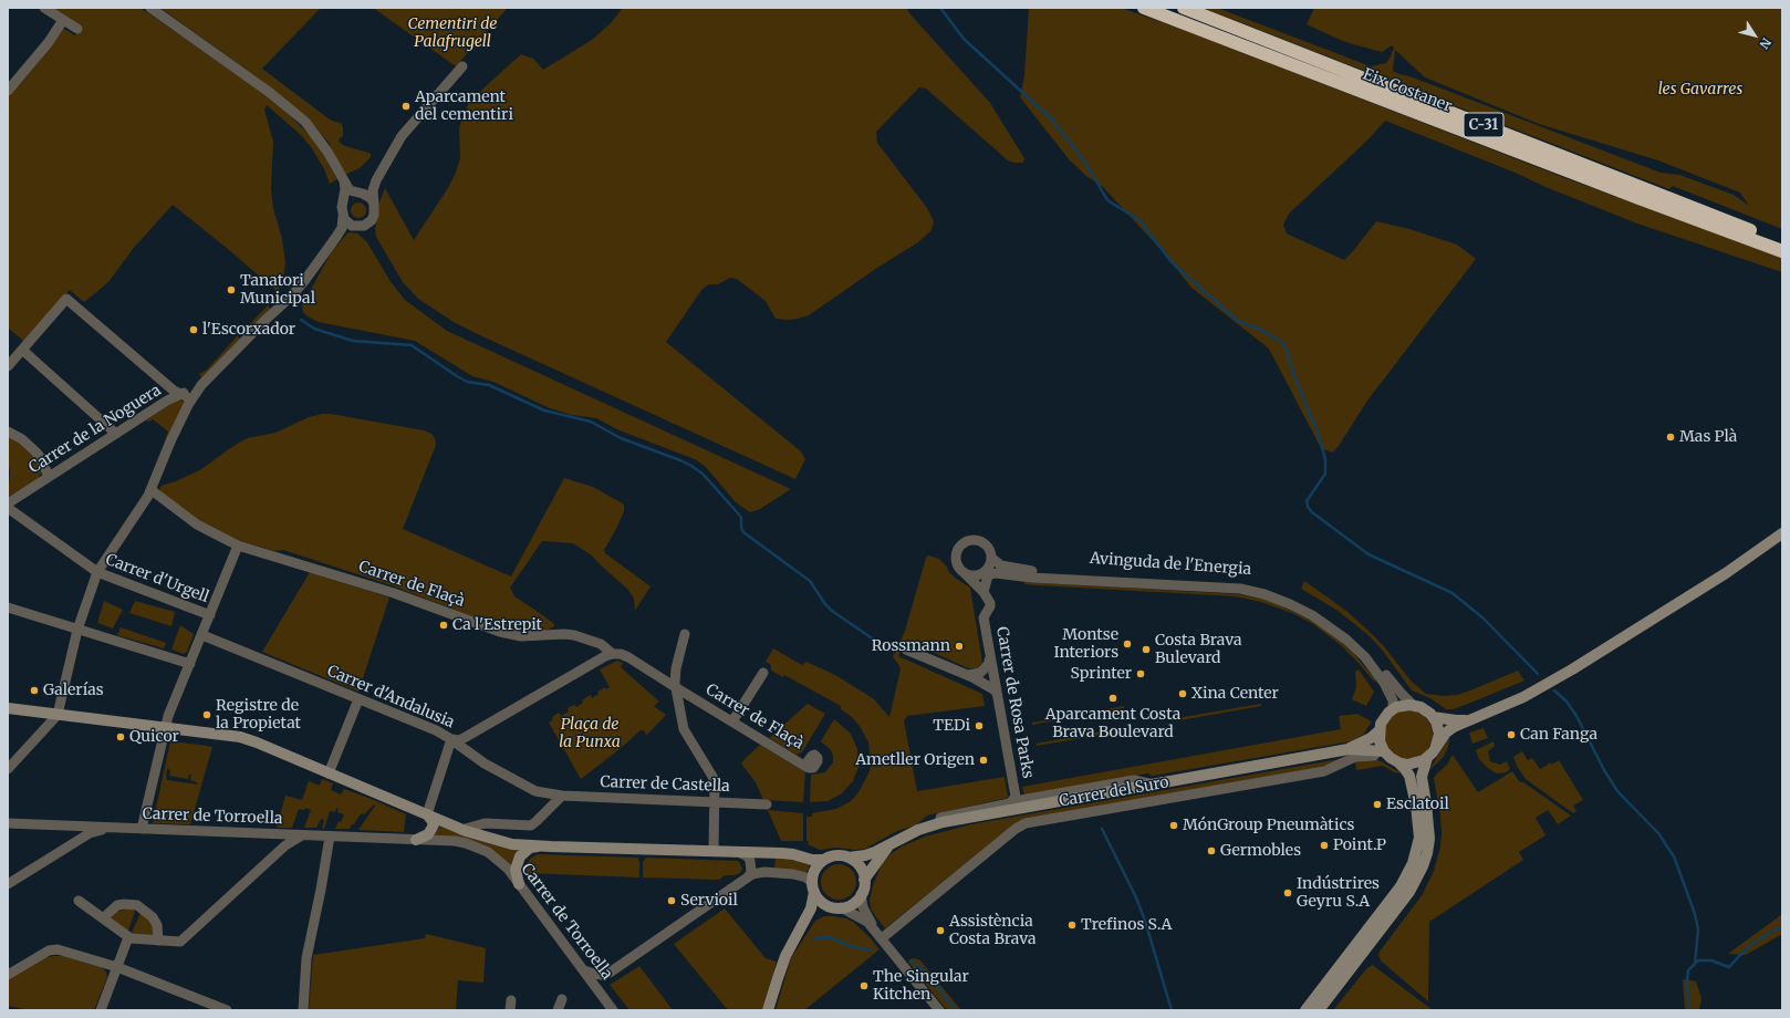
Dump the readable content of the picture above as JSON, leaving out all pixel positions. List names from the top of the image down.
{
  "streets": {
    "highway": ["Eix Costaner", "C-31"],
    "street": [
      "Carrer de la Noguera",
      "Avinguda de l'Energia",
      "Carrer d'Urgell",
      "Carrer de Flaçà",
      "Carrer d'Andalusia",
      "Carrer de Rosa Parks",
      "Carrer de Castella",
      "Carrer del Suro",
      "Carrer de Torroella"
    ]
  },
  "crossings": [
    ["Carrer de la Noguera", "Carrer d'Urgell"],
    ["Avinguda de l'Energia", "Carrer del Suro"],
    ["Carrer d'Andalusia", "Carrer de Castella"]
  ],
  "parks": ["Cementiri de Palafrugell", "les Gavarres", "Plaça de la Punxa"],
  "places": [
    "Aparcament del cementiri",
    "Tanatori Municipal",
    "l'Escorxador",
    "Mas Plà",
    "Ca l'Estrepit",
    "Montse Interiors",
    "Rossmann",
    "Costa Brava Bulevard",
    "Sprinter",
    "Galerías",
    "Xina Center",
    "Aparcament Costa Brava Boulevard",
    "Registre de la Propietat",
    "TEDi",
    "Can Fanga",
    "Quicor",
    "Ametller Origen",
    "Esclatoil",
    "MónGroup Pneumàtics",
    "Point.P",
    "Germobles",
    "Indústrires Geyru S.A",
    "Servioil",
    "Trefinos S.A",
    "Assistència Costa Brava",
    "The Singular Kitchen"
  ],
  "north": "bottom right"
}
